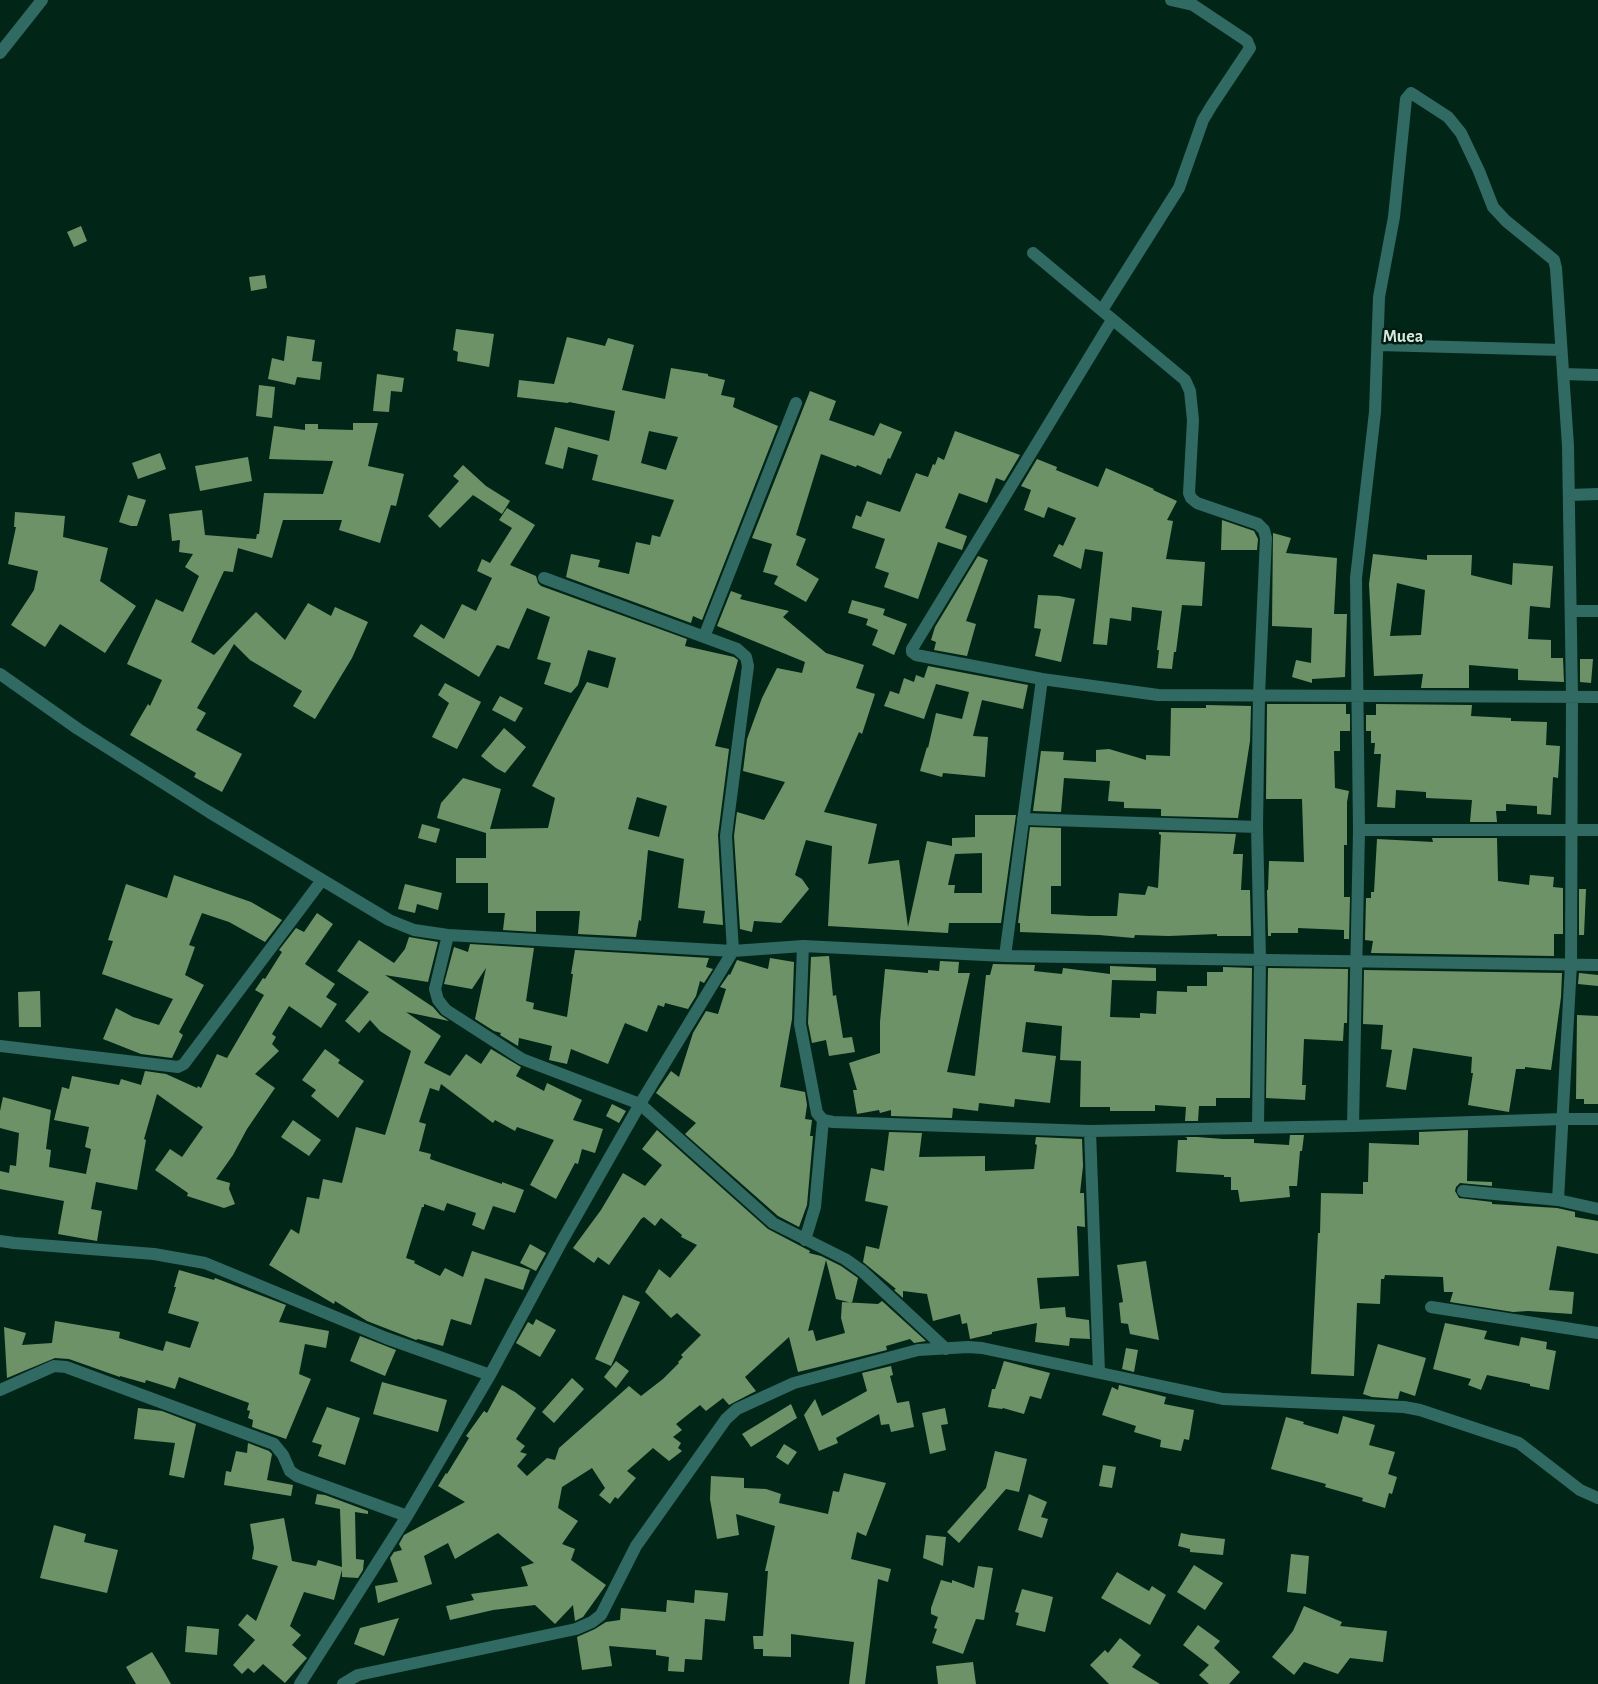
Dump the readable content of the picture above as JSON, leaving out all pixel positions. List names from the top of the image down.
{
  "districts": ["Muea"]
}
